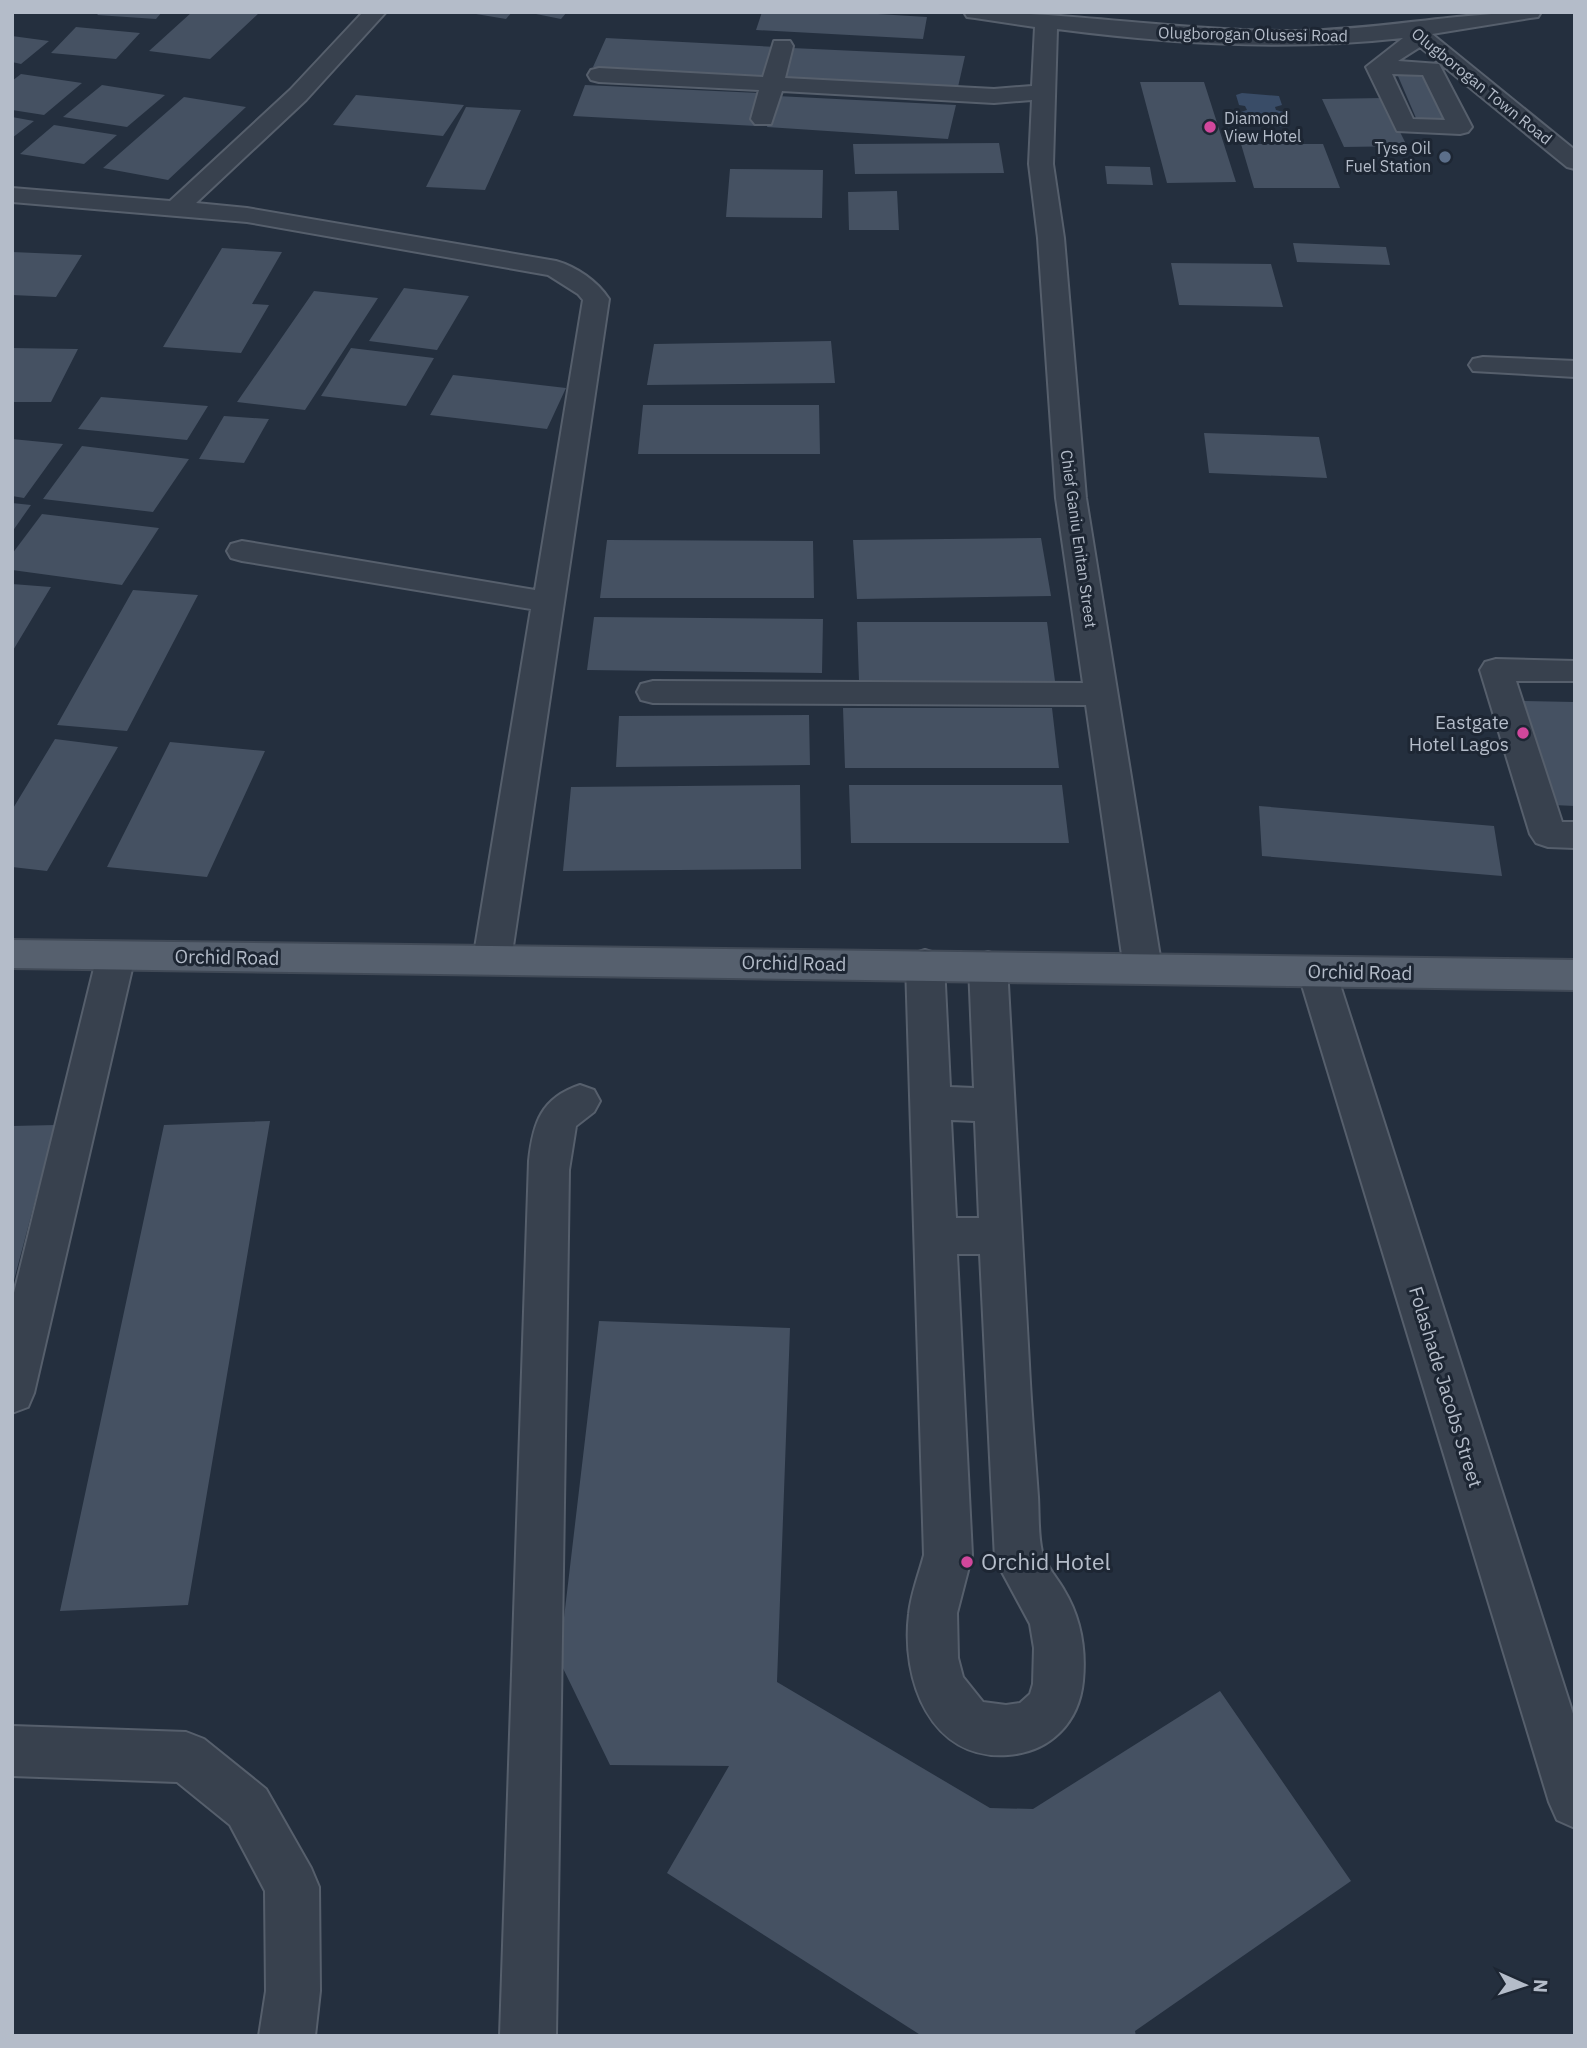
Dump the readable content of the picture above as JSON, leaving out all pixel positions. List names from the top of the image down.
{
  "streets": {
    "main road": ["Orchid Road"],
    "street": [
      "Olugborogan Olusesi Road",
      "Olugborogan Town Road",
      "Chief Ganiu Enitan Street",
      "Folashade Jacobs Street"
    ]
  },
  "crossings": [
    ["Olugborogan Olusesi Road", "Olugborogan Town Road"],
    ["Olugborogan Olusesi Road", "Chief Ganiu Enitan Street"],
    ["Chief Ganiu Enitan Street", "Orchid Road"],
    ["Orchid Road", "Folashade Jacobs Street"]
  ],
  "places": [
    "Diamond View Hotel",
    "Tyse Oil Fuel Station",
    "Eastgate Hotel Lagos",
    "Orchid Hotel"
  ],
  "north": "right"
}
